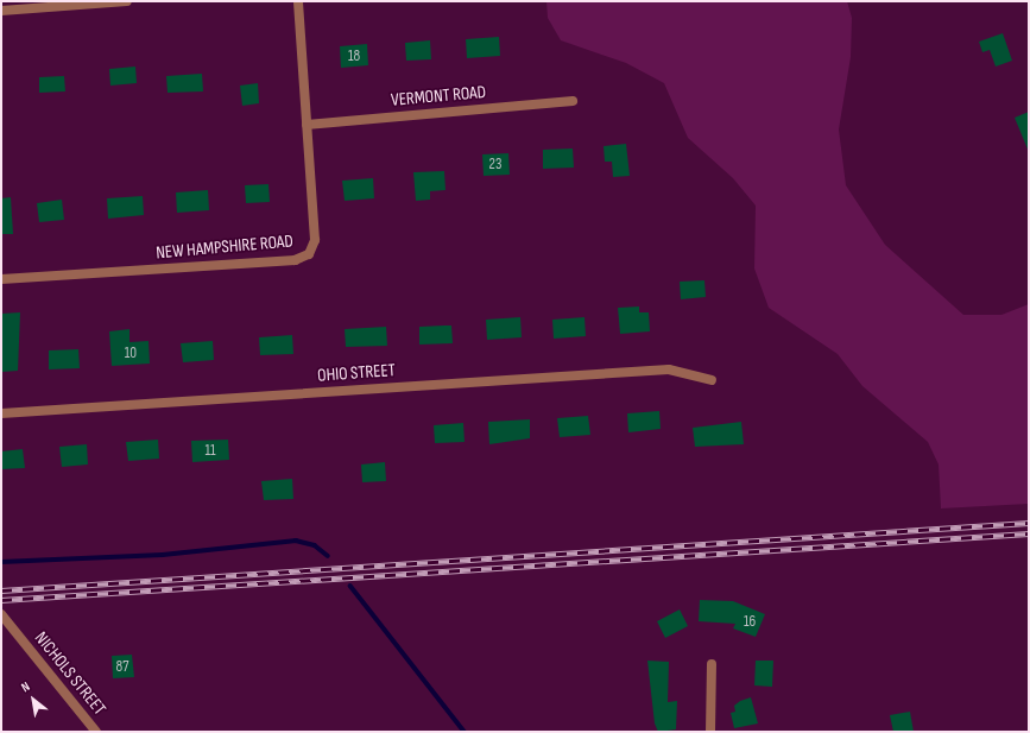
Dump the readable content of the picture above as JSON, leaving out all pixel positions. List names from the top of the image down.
{
  "streets": {
    "street": [
      "VERMONT ROAD",
      "NEW HAMPSHIRE ROAD",
      "OHIO STREET",
      "NICHOLS STREET"
    ]
  },
  "crossings": [
    ["VERMONT ROAD", "NEW HAMPSHIRE ROAD"]
  ],
  "house_numbers": [
    "18",
    "23",
    "10",
    "11",
    "16",
    "87"
  ],
  "north": "top left"
}
